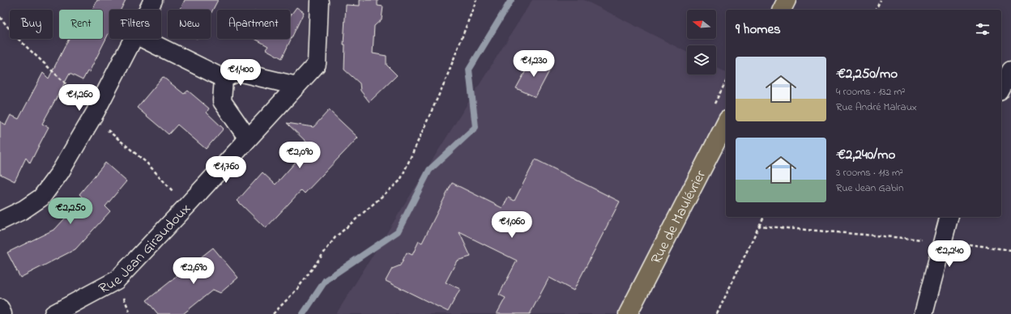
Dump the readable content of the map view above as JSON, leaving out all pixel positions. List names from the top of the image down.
{
  "streets": {
    "main road": ["Rue de Maulévrier"],
    "street": ["Rue Jean Giraudoux"]
  },
  "north": "left",
  "page": {
    "chip": [
      "Buy",
      "Rent",
      "Filters",
      "New",
      "Apartment"
    ],
    "heading": "9 homes",
    "list": [
      {
        "name": "€2,250/mo",
        "note": "4 rooms · 132 m² · Rue André Malraux"
      },
      {
        "name": "€2,240/mo",
        "note": "3 rooms · 113 m² · Rue Jean Gabin"
      }
    ],
    "price": [
      "€1,230",
      "€1,400",
      "€1,260",
      "€2,090",
      "€1,760",
      "€2,250",
      "€1,060",
      "€2,240",
      "€2,690"
    ]
  }
}
